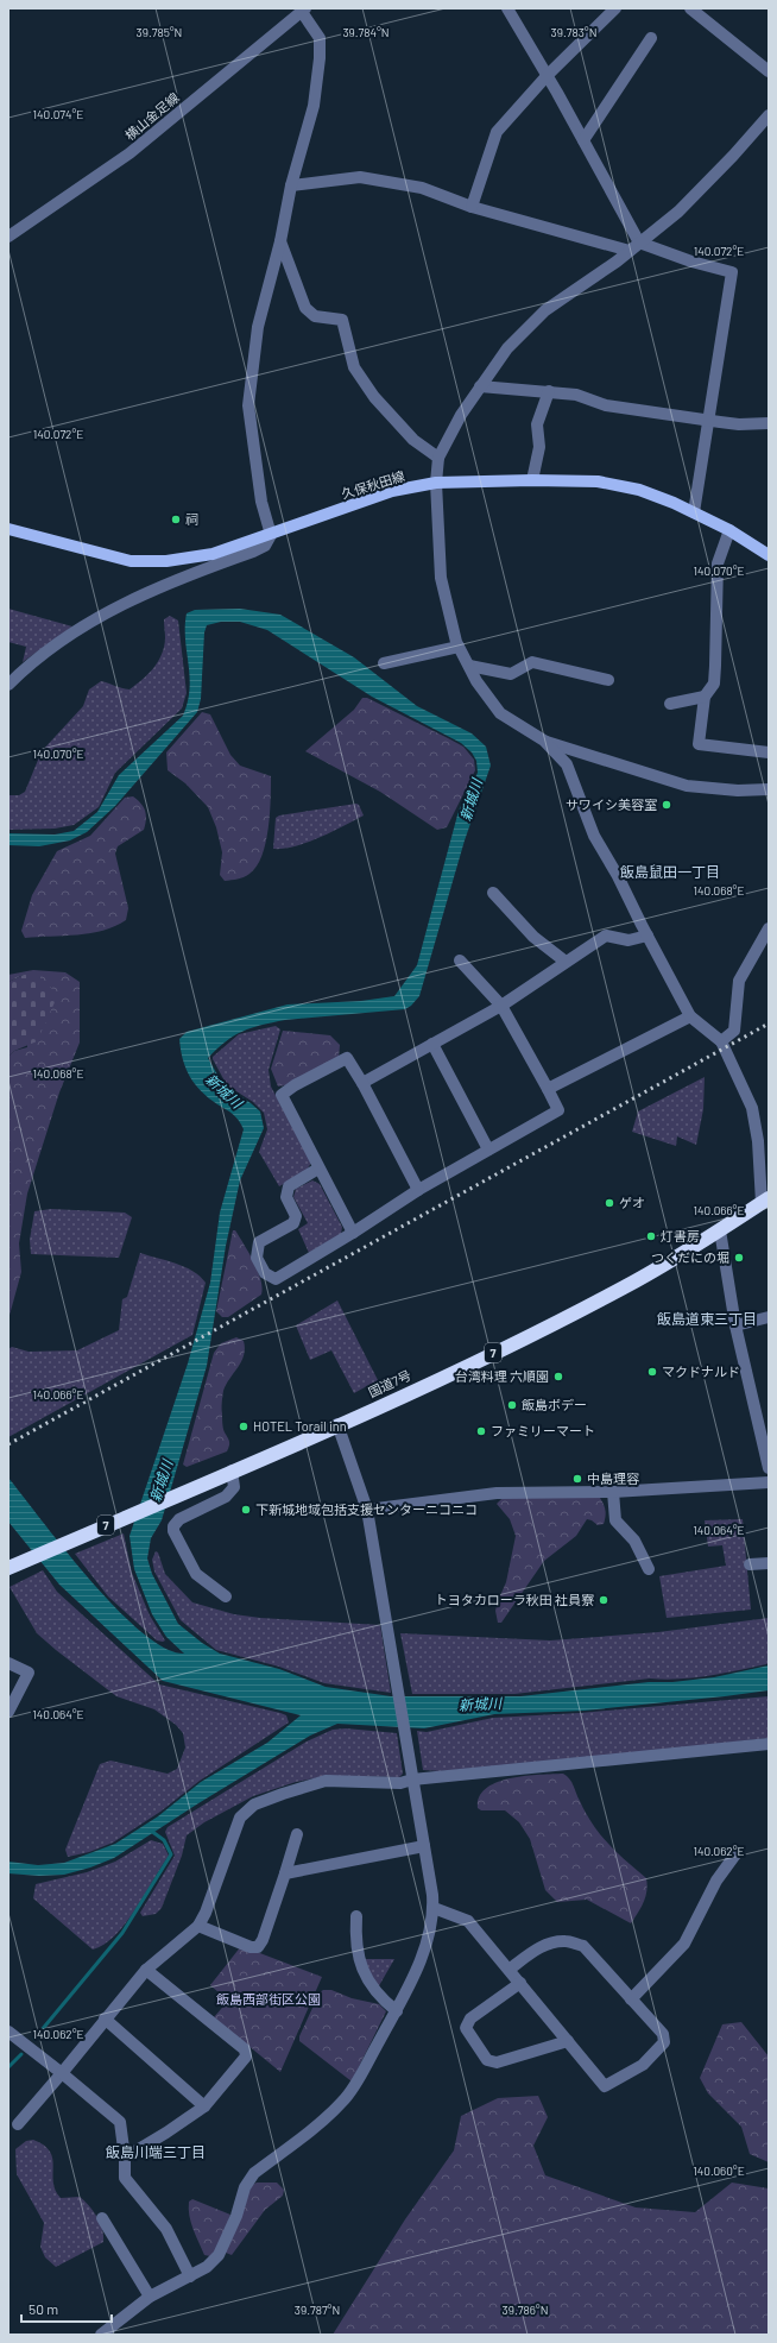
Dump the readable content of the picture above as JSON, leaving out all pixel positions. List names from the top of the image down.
{
  "streets": {
    "highway": ["7", "国道7号"],
    "main road": ["久保秋田線"],
    "street": ["横山金足線"]
  },
  "districts": ["飯島鼠田一丁目", "飯島道東三丁目", "飯島川端三丁目"],
  "water": ["新城川"],
  "parks": ["飯島西部街区公園"],
  "places": [
    "祠",
    "サワイシ美容室",
    "ゲオ",
    "灯書房",
    "つくだにの堀",
    "マクドナルド",
    "台湾料理 六順園",
    "飯島ボデー",
    "HOTEL Torail inn",
    "ファミリーマート",
    "中島理容",
    "下新城地域包括支援センターニコニコ",
    "トヨタカローラ秋田 社員寮"
  ],
  "scale_bar": "50 m",
  "coordinates": [
    "39.784°N",
    "39.785°N",
    "39.783°N",
    "140.074°E",
    "140.072°E",
    "140.070°E",
    "140.068°E",
    "140.066°E",
    "140.064°E",
    "140.062°E",
    "140.060°E",
    "39.787°N",
    "39.786°N"
  ]
}
